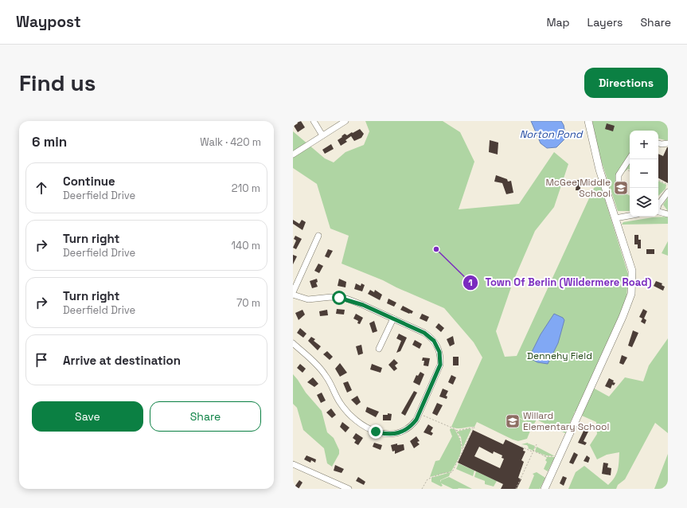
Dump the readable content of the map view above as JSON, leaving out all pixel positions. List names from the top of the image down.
{
  "water": ["Norton Pond"],
  "parks": ["Dennehy Field"],
  "places": {
    "school or university": ["McGee Middle School", "Willard Elementary School"],
    "other": ["Town Of Berlin (Wildermere Road)"]
  },
  "page": {
    "header": "Waypost",
    "nav": ["Map", "Layers", "Share"],
    "buttons": [
      "Directions",
      ["Save", "Share"]
    ],
    "title": "Find us",
    "heading": ["6 min", "Walk · 420 m"],
    "map_buttons": ["+", "−"],
    "list": [
      ["Continue", "Deerfield Drive", "210 m"],
      ["Turn right", "Deerfield Drive", "140 m"],
      ["Turn right", "Deerfield Drive", "70 m"],
      "Arrive at destination"
    ]
  }
}
